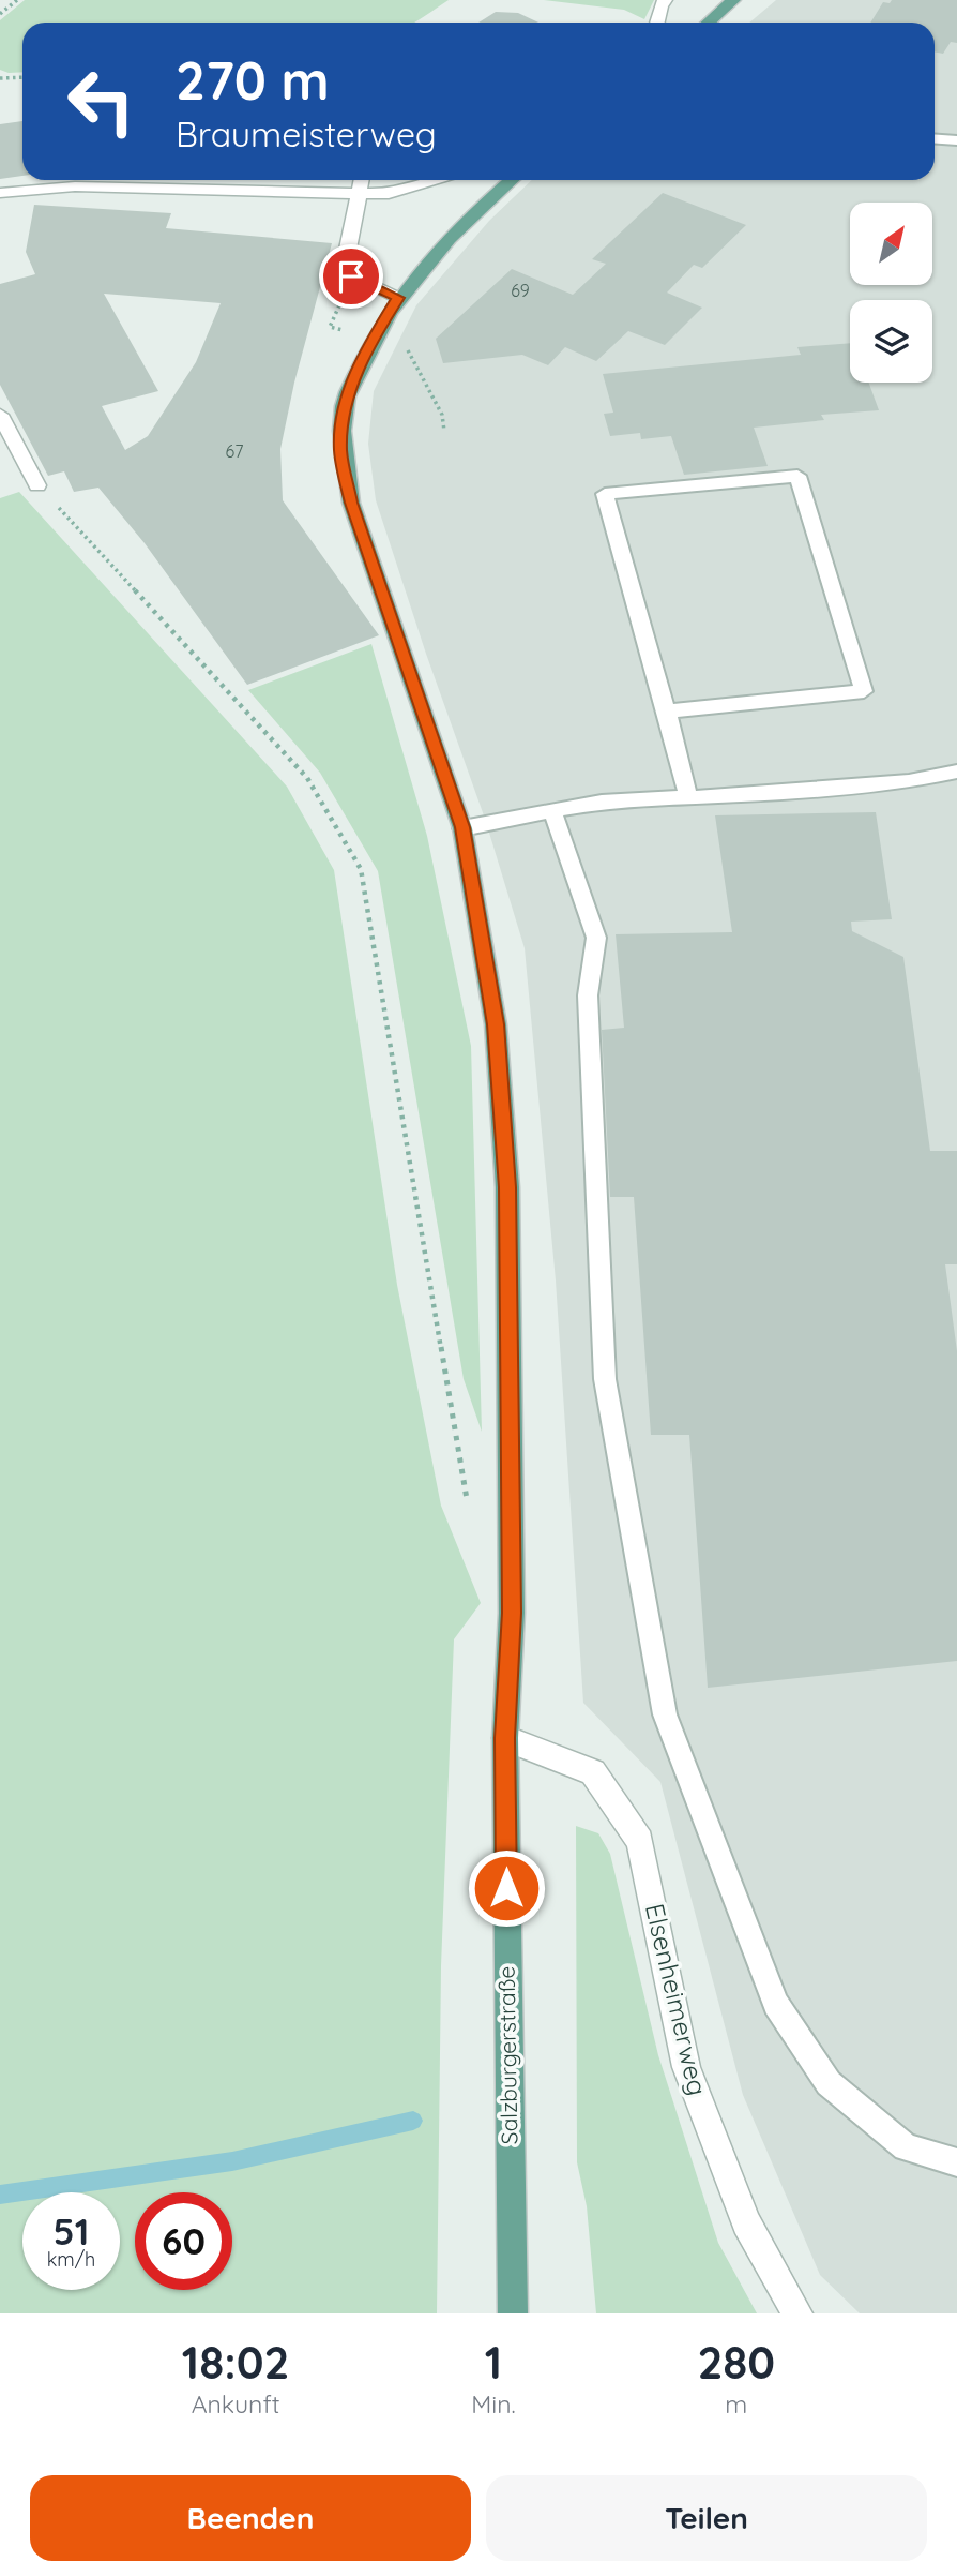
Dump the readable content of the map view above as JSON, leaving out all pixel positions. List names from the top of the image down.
{
  "streets": {
    "main road": ["Salzburgerstraße"],
    "street": ["Elsenheimerweg"]
  },
  "crossings": [
    ["Elsenheimerweg", "Salzburgerstraße"]
  ],
  "house_numbers": ["69", "67"],
  "north": "top right",
  "page": {
    "turn": ["270 m", "Braumeisterweg"],
    "speed": "51 km/h",
    "limit": "60",
    "eta": [
      "18:02",
      "Ankunft",
      "1",
      "Min.",
      "280",
      "m"
    ],
    "buttons": ["Beenden", "Teilen"]
  }
}
